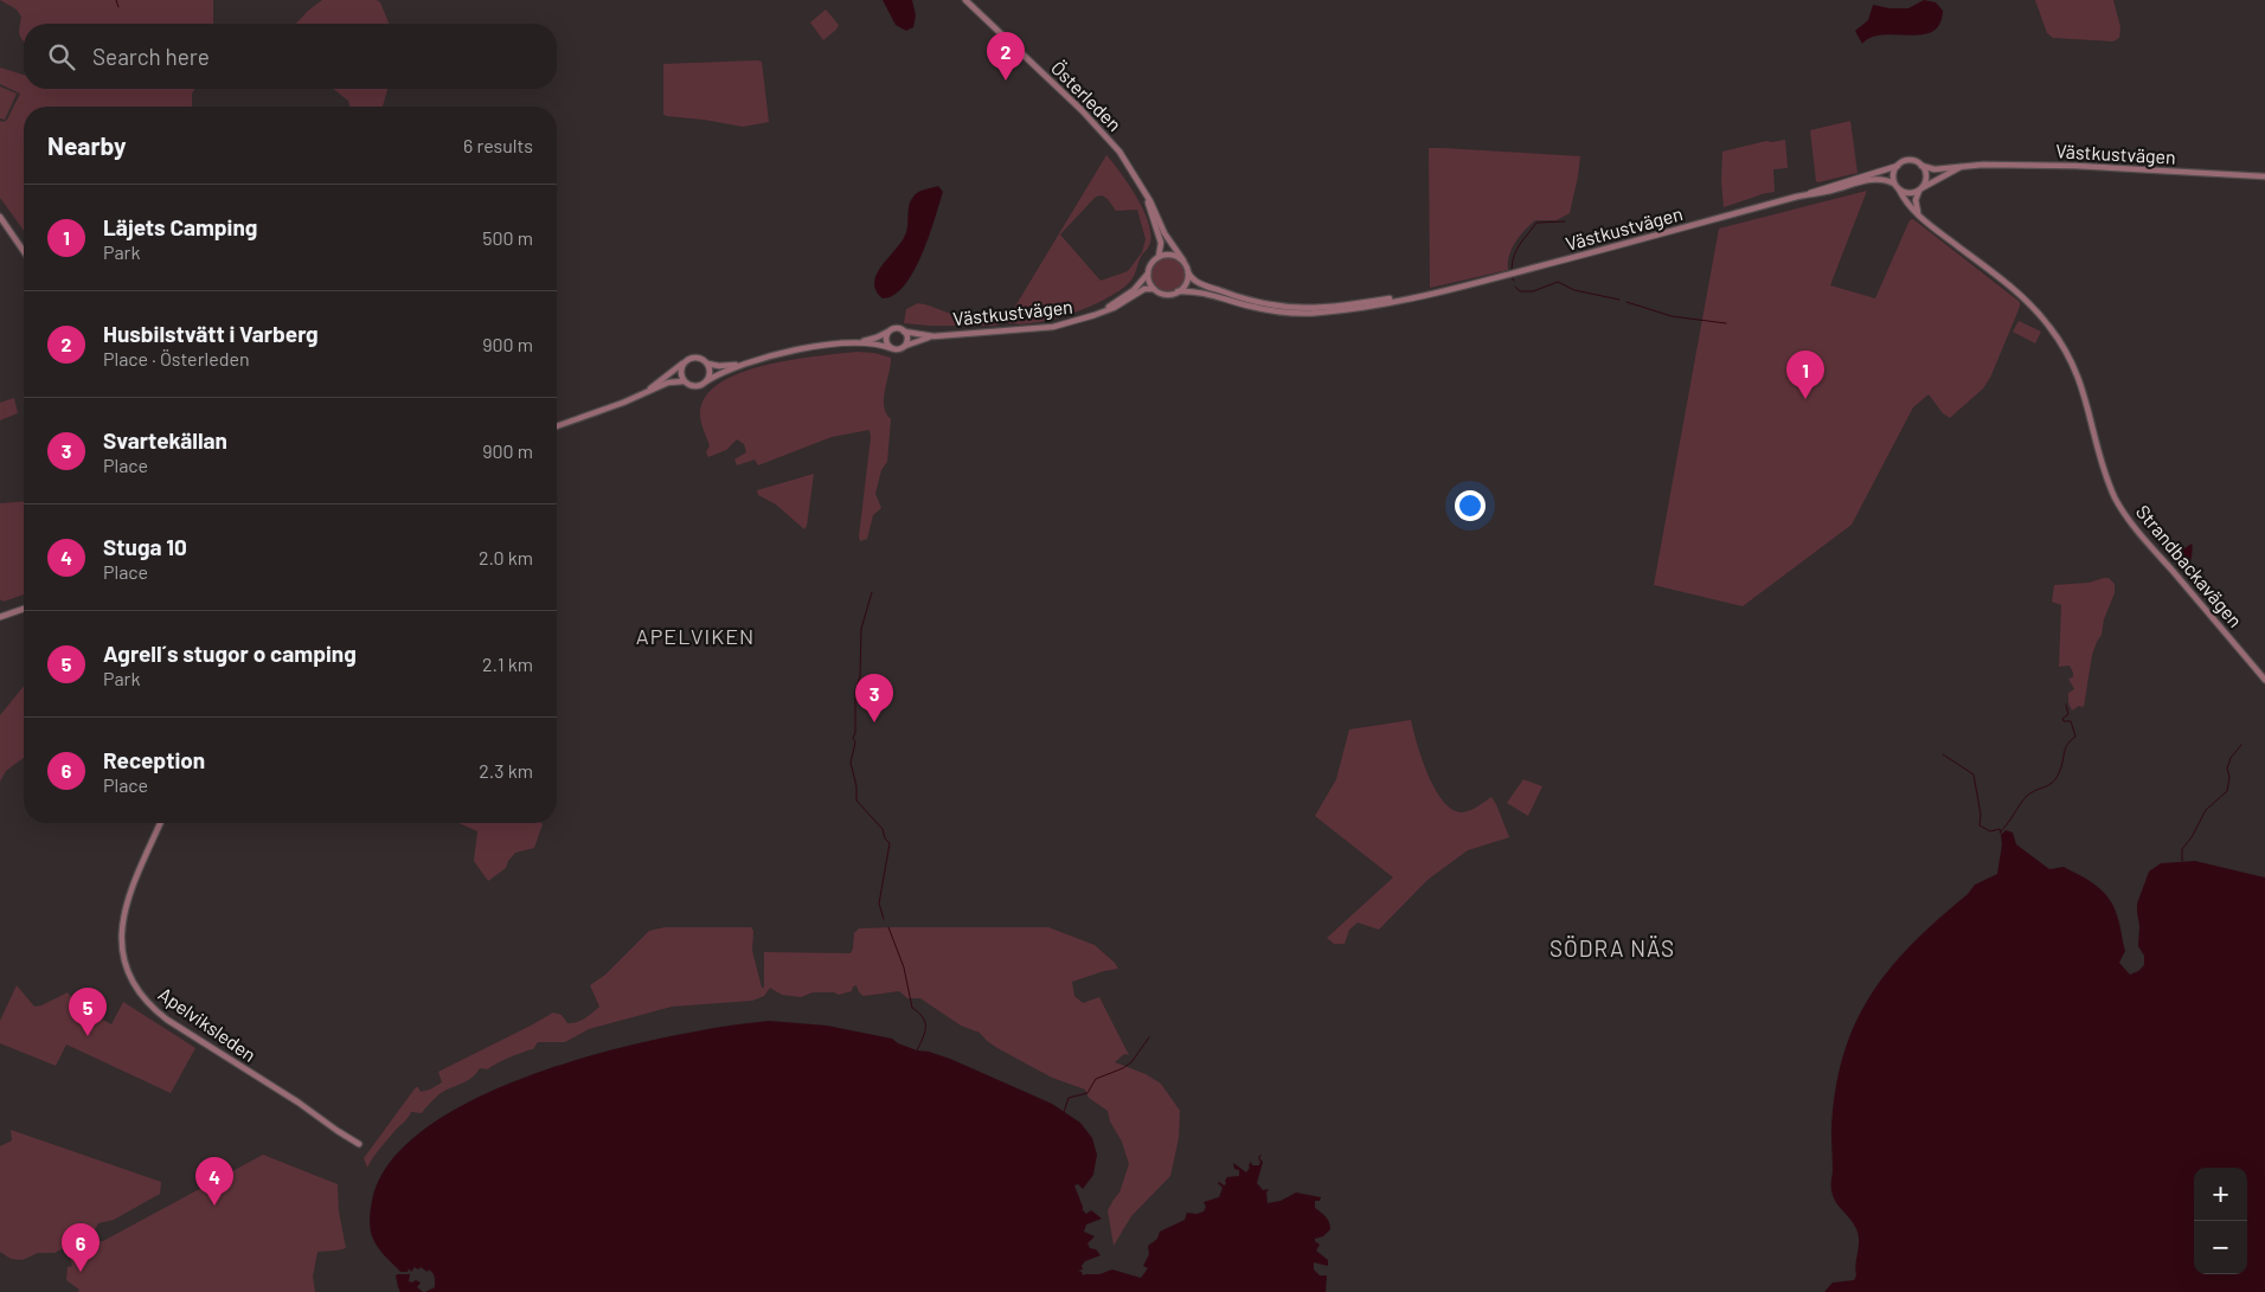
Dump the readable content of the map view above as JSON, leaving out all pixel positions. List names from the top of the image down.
{
  "streets": {
    "street": [
      "Österleden",
      "Västkustvägen",
      "Strandbackavägen",
      "Apelviksleden"
    ]
  },
  "crossings": [
    ["Österleden", "Västkustvägen"],
    ["Västkustvägen", "Strandbackavägen"]
  ],
  "districts": ["APELVIKEN", "SÖDRA NÄS"],
  "page": {
    "search": "Search here",
    "pins": [
      "2",
      "1",
      "3",
      "5",
      "4",
      "6"
    ],
    "heading": ["Nearby", "6 results"],
    "list": [
      {
        "mark": "1",
        "name": "Läjets Camping",
        "note": "Park",
        "value": "500 m"
      },
      {
        "mark": "2",
        "name": "Husbilstvätt i Varberg",
        "note": "Place · Österleden",
        "value": "900 m"
      },
      {
        "mark": "3",
        "name": "Svartekällan",
        "note": "Place",
        "value": "900 m"
      },
      {
        "mark": "4",
        "name": "Stuga 10",
        "note": "Place",
        "value": "2.0 km"
      },
      {
        "mark": "5",
        "name": "Agrell´s stugor o camping",
        "note": "Park",
        "value": "2.1 km"
      },
      {
        "mark": "6",
        "name": "Reception",
        "note": "Place",
        "value": "2.3 km"
      }
    ],
    "map_buttons": ["+", "−"]
  }
}
